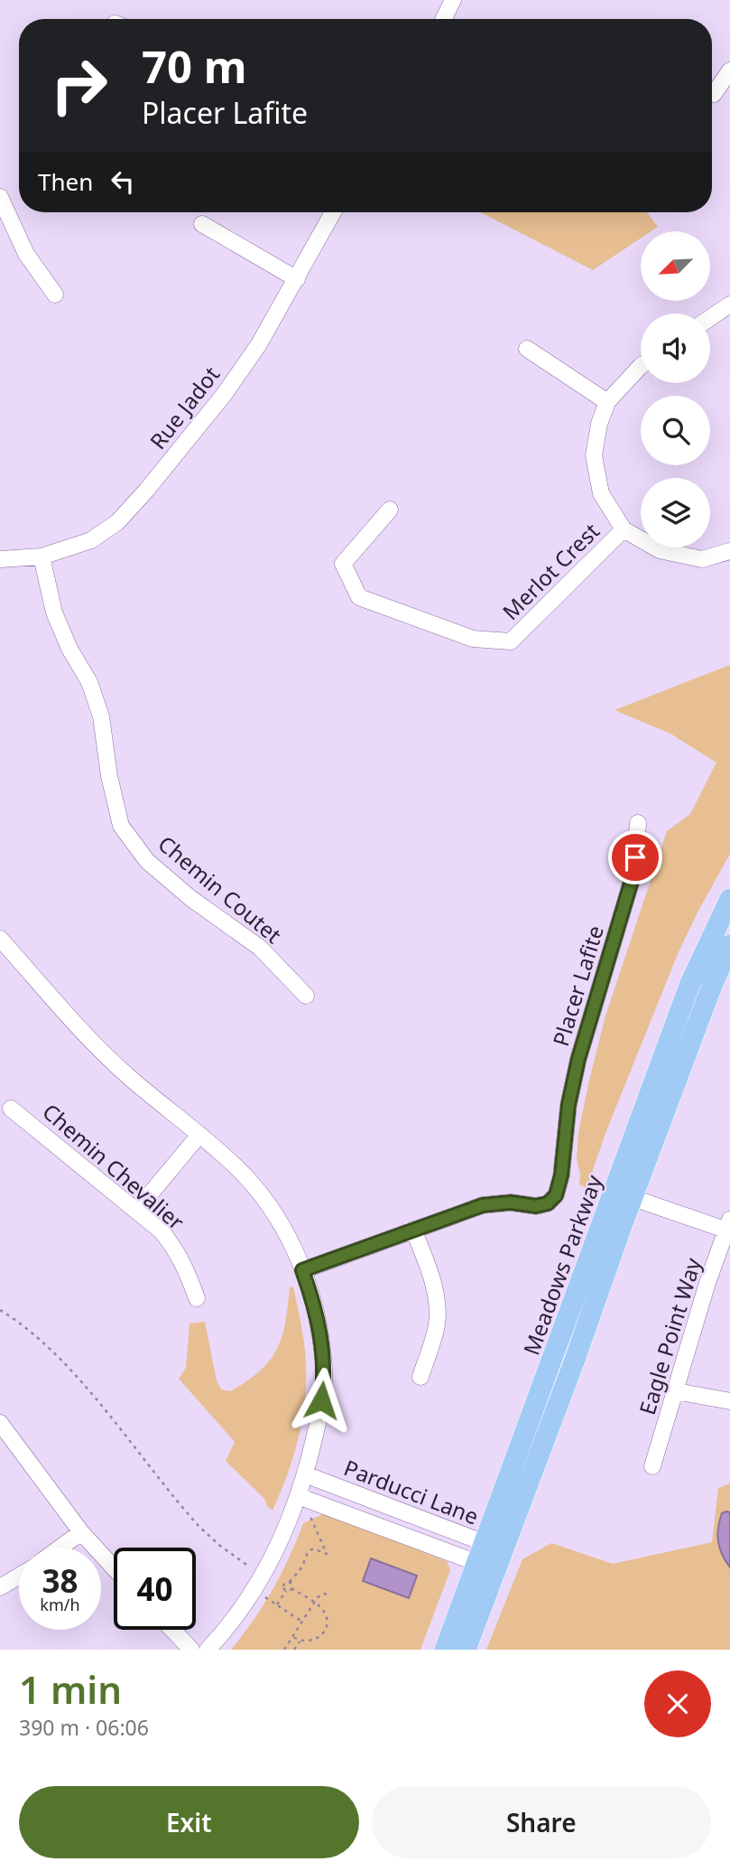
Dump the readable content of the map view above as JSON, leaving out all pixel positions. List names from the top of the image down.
{
  "streets": {
    "main road": ["Meadows Parkway"],
    "street": [
      "Rue Jadot",
      "Merlot Crest",
      "Chemin Coutet",
      "Placer Lafite",
      "Chemin Chevalier",
      "Eagle Point Way",
      "Parducci Lane"
    ]
  },
  "crossings": [
    ["Rue Jadot", "Chemin Coutet"],
    ["Meadows Parkway", "Parducci Lane"]
  ],
  "north": "bottom left",
  "page": {
    "turn": ["70 m", "Placer Lafite"],
    "then": "Then",
    "speed": "38 km/h",
    "limit": "40",
    "heading": ["1 min", "390 m · 06:06"],
    "buttons": ["Exit", "Share"]
  }
}
